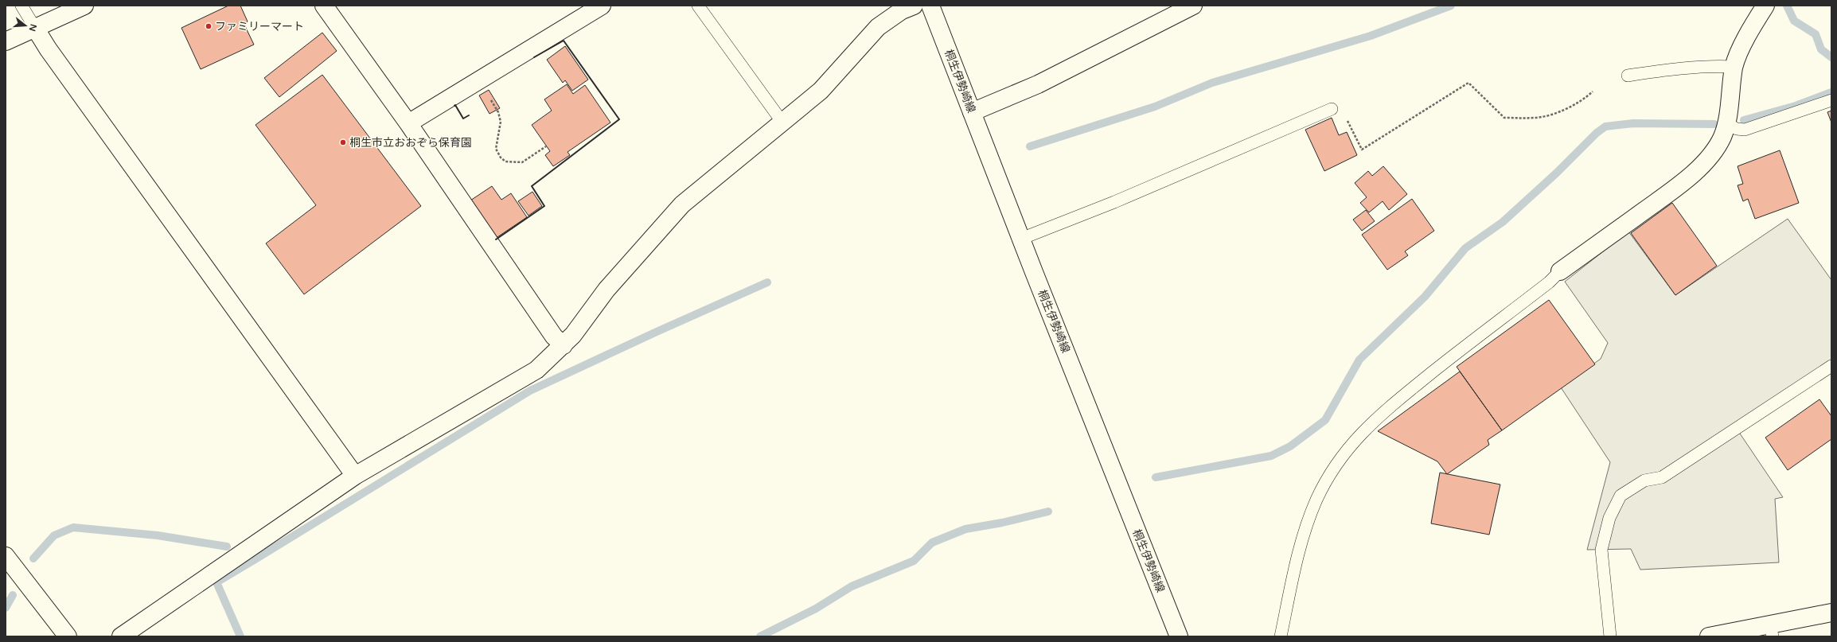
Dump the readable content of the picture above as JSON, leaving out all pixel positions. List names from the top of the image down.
{
  "streets": {
    "main road": ["桐生伊勢崎線"]
  },
  "places": ["ファミリーマート", "桐生市立おおぞら保育園"],
  "north": "right"
}
